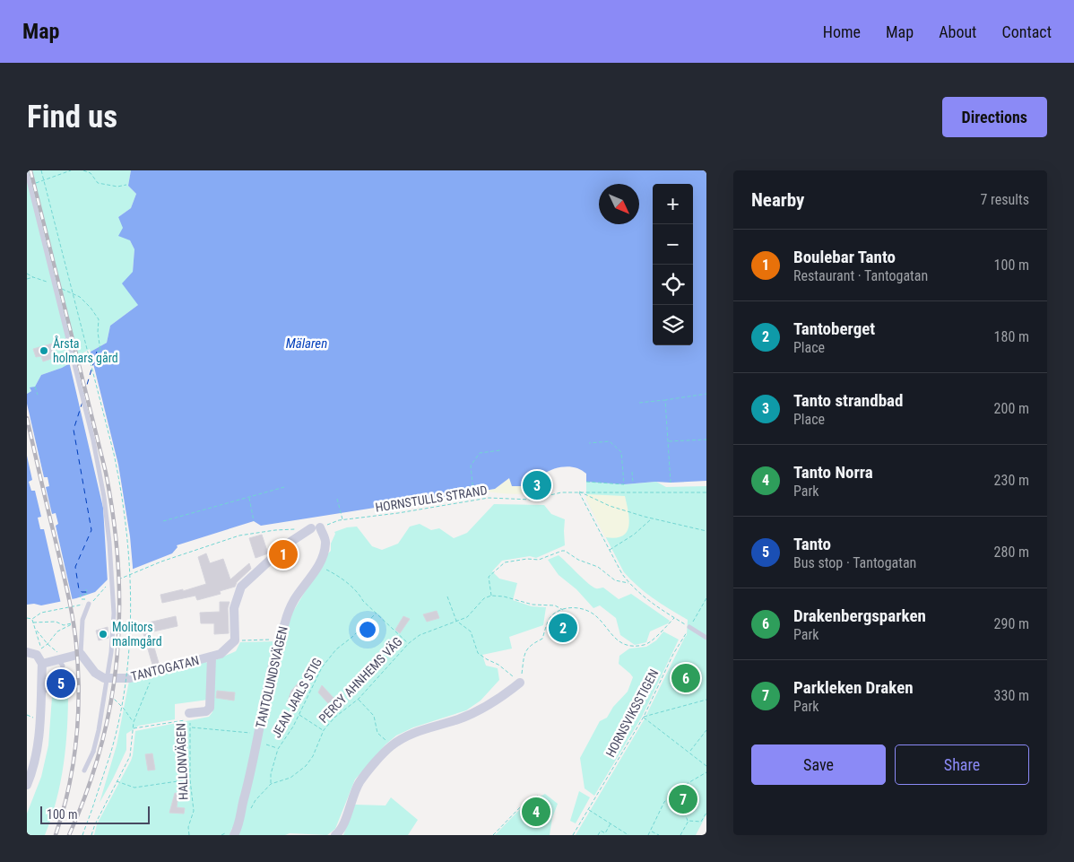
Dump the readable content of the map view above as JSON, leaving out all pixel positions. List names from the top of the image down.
{
  "streets": {
    "street": ["TANTOGATAN", "TANTOLUNDSVÄGEN"],
    "path": [
      "HORNSTULLS STRAND",
      "PERCY AHNHEMS VÄG",
      "JEAN JARLS STIG",
      "HORNSVIKSSTIGEN",
      "HALLONVÄGEN"
    ]
  },
  "crossings": [
    ["HORNSTULLS STRAND", "TANTOLUNDSVÄGEN"],
    ["PERCY AHNHEMS VÄG", "JEAN JARLS STIG"]
  ],
  "water": ["Mälaren"],
  "places": ["Årsta holmars gård", "Molitors malmgård"],
  "scale_bar": "100 m",
  "north": "bottom right",
  "page": {
    "header": "Map",
    "nav": [
      "Home",
      "Map",
      "About",
      "Contact"
    ],
    "buttons": [
      "Directions",
      ["Save", "Share"]
    ],
    "title": "Find us",
    "heading": ["Nearby", "7 results"],
    "map_buttons": ["+", "−"],
    "list": [
      {
        "mark": "1",
        "name": "Boulebar Tanto",
        "note": "Restaurant · Tantogatan",
        "value": "100 m"
      },
      {
        "mark": "2",
        "name": "Tantoberget",
        "note": "Place",
        "value": "180 m"
      },
      {
        "mark": "3",
        "name": "Tanto strandbad",
        "note": "Place",
        "value": "200 m"
      },
      {
        "mark": "4",
        "name": "Tanto Norra",
        "note": "Park",
        "value": "230 m"
      },
      {
        "mark": "5",
        "name": "Tanto",
        "note": "Bus stop · Tantogatan",
        "value": "280 m"
      },
      {
        "mark": "6",
        "name": "Drakenbergsparken",
        "note": "Park",
        "value": "290 m"
      },
      {
        "mark": "7",
        "name": "Parkleken Draken",
        "note": "Park",
        "value": "330 m"
      }
    ],
    "pins": [
      "3",
      "1",
      "2",
      "6",
      "5",
      "7",
      "4"
    ],
    "scale": "100 m"
  }
}
